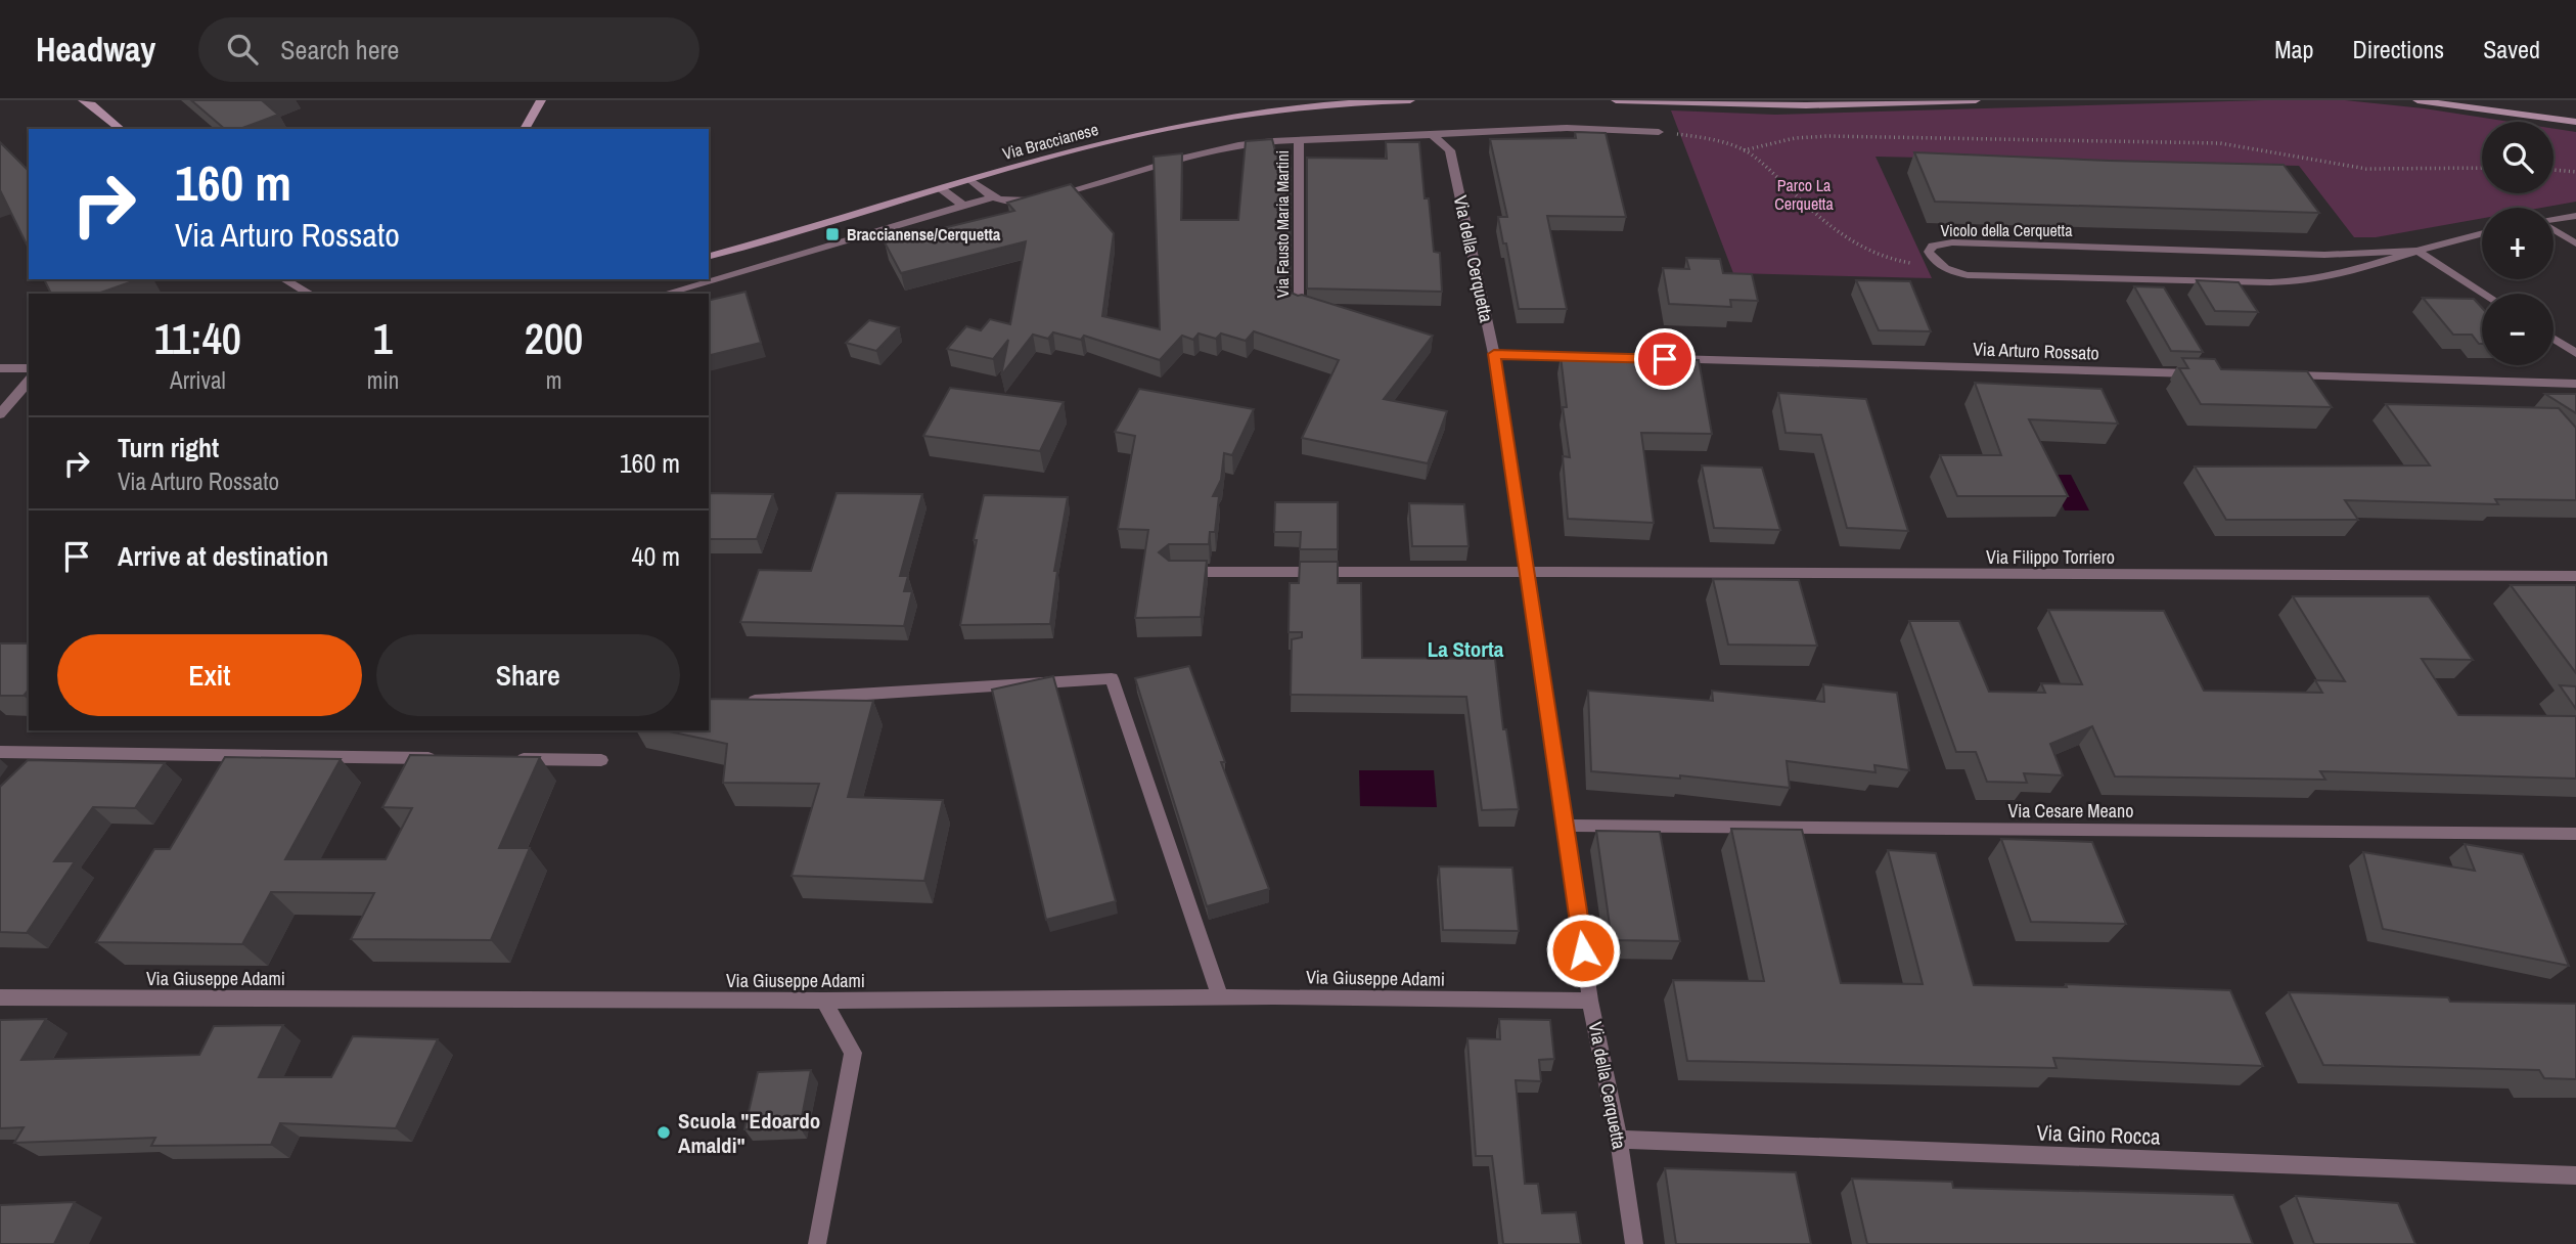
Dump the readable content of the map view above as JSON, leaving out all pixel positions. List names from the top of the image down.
{
  "streets": {
    "street": [
      "Via Braccianese",
      "Via Fausto Maria Martini",
      "Vicolo della Cerquetta",
      "Via della Cerquetta",
      "Via Arturo Rossato",
      "Via Filippo Torriero",
      "Via Cesare Meano",
      "Via Giuseppe Adami",
      "Via Gino Rocca"
    ]
  },
  "crossings": [
    ["Via della Cerquetta", "Via Arturo Rossato"],
    ["Via della Cerquetta", "Via Filippo Torriero"],
    ["Via della Cerquetta", "Via Cesare Meano"],
    ["Via della Cerquetta", "Via Giuseppe Adami"],
    ["Via della Cerquetta", "Via Gino Rocca"]
  ],
  "districts": ["La Storta"],
  "parks": ["Parco La Cerquetta"],
  "places": {
    "transit": ["Braccianense/Cerquetta"],
    "other": ["Scuola \"Edoardo Amaldi\""]
  },
  "page": {
    "header": "Headway",
    "search": "Search here",
    "nav": ["Map", "Directions", "Saved"],
    "map_buttons": ["+", "−"],
    "turn": ["160 m", "Via Arturo Rossato"],
    "eta": [
      "11:40",
      "Arrival",
      "1",
      "min",
      "200",
      "m"
    ],
    "list": [
      {
        "name": "Turn right",
        "note": "Via Arturo Rossato",
        "value": "160 m"
      },
      {
        "name": "Arrive at destination",
        "value": "40 m"
      }
    ],
    "buttons": ["Exit", "Share"]
  }
}
